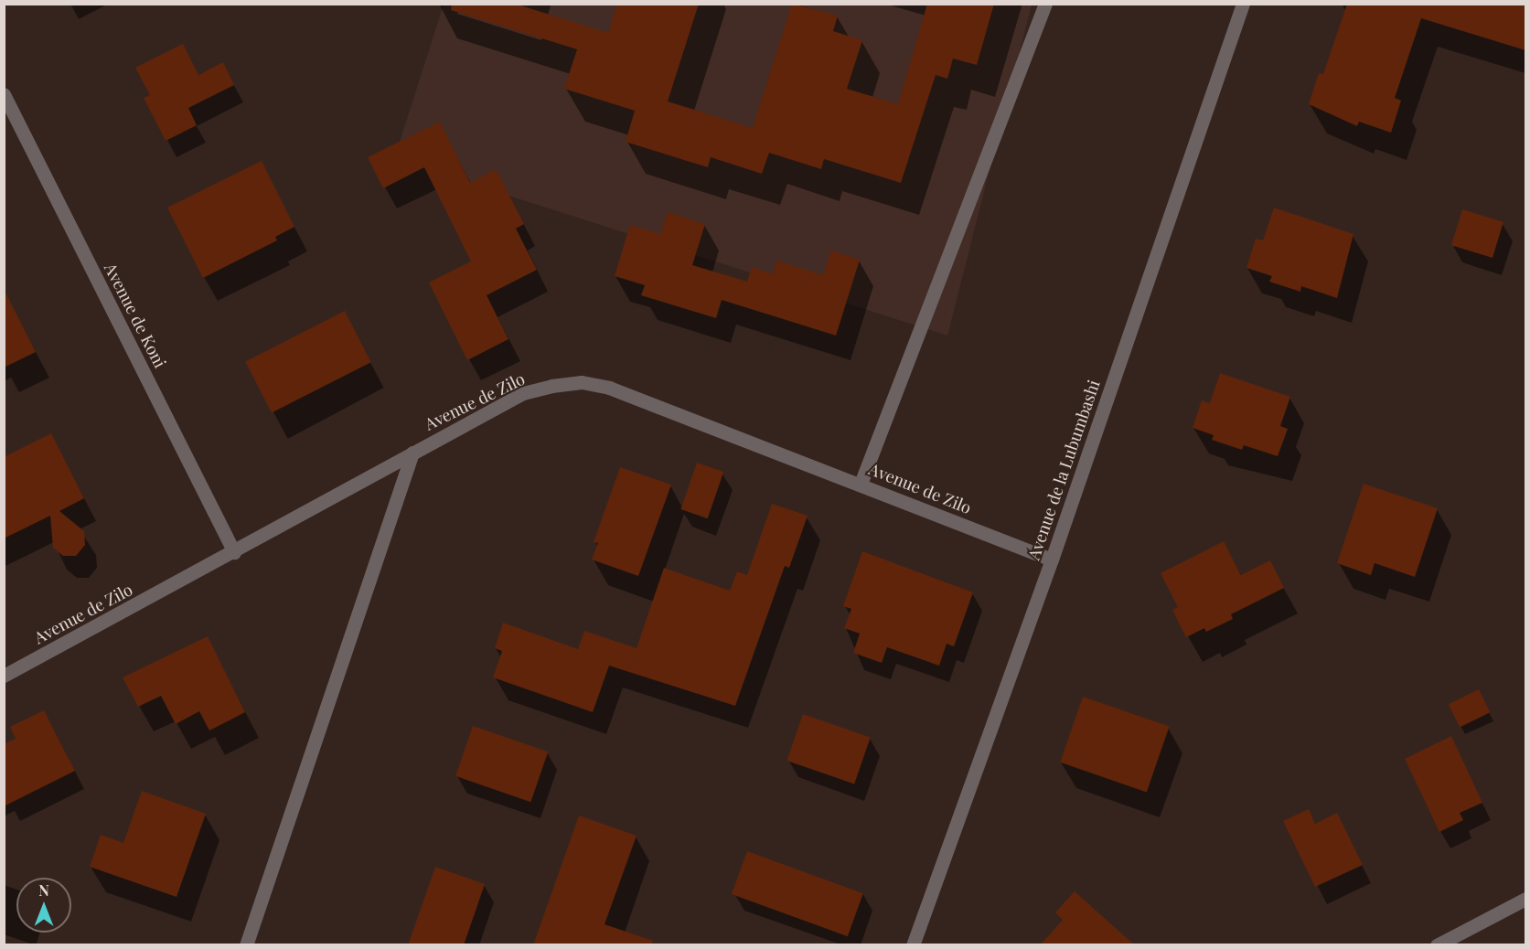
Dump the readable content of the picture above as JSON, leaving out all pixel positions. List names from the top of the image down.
{
  "streets": {
    "street": ["Avenue de Koni", "Avenue de Zilo", "Avenue de la Lubumbashi"]
  },
  "crossings": [
    ["Avenue de Koni", "Avenue de Zilo"],
    ["Avenue de Zilo", "Avenue de la Lubumbashi"]
  ],
  "north": "top"
}
